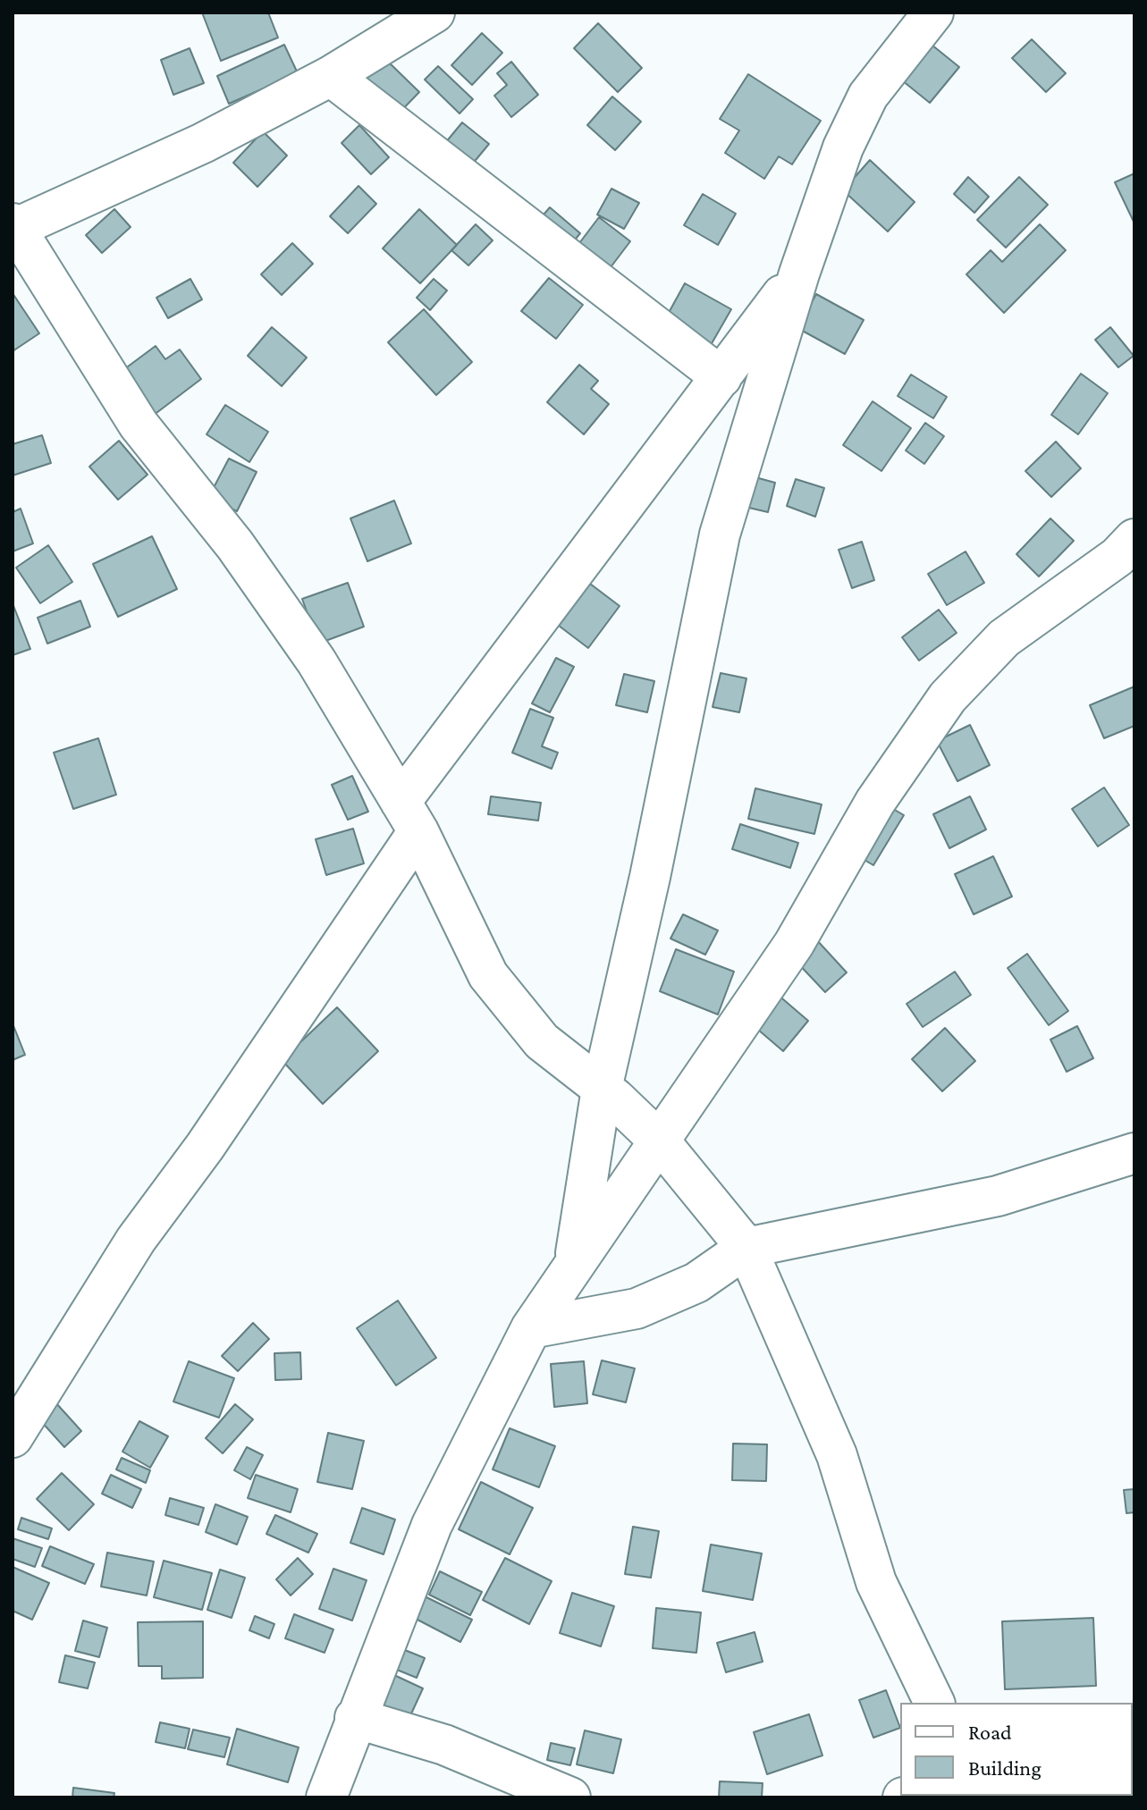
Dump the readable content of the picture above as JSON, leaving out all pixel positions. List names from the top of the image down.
{
  "legend": ["Road", "Building"]
}
